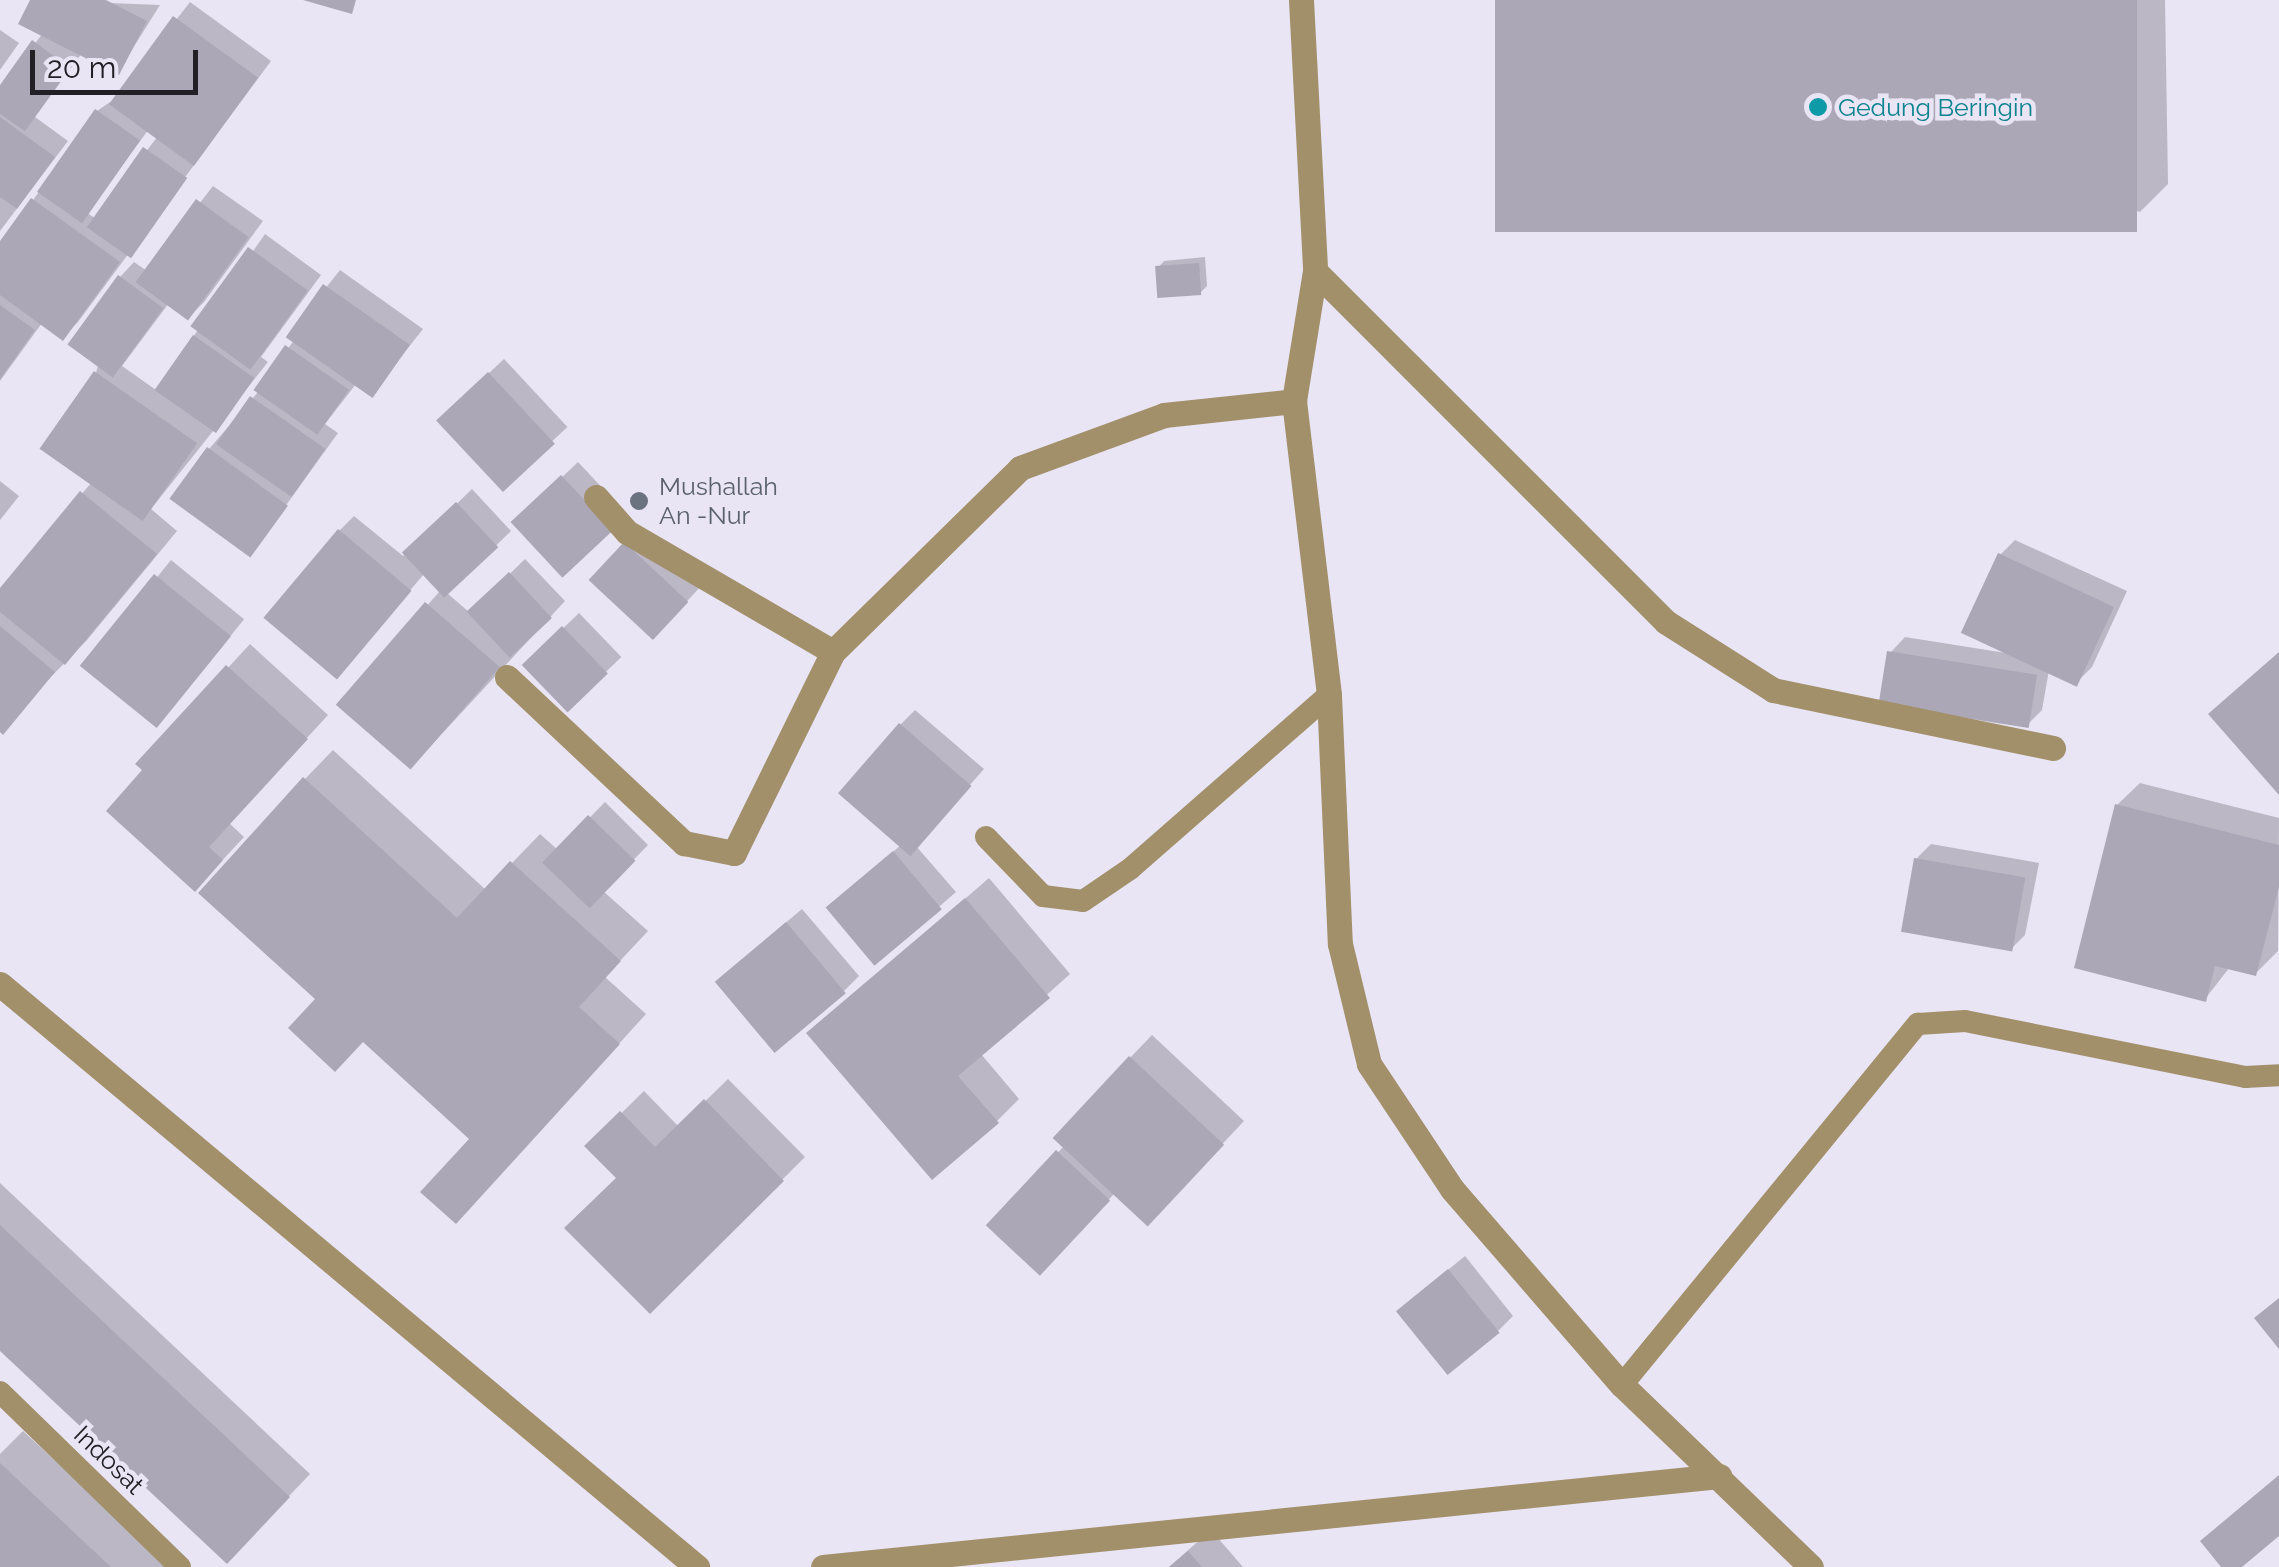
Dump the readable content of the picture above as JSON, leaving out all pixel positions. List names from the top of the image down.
{
  "streets": {
    "lane": ["Indosat"]
  },
  "places": ["Gedung Beringin", "Mushallah An -Nur"],
  "scale_bar": "20 m"
}
